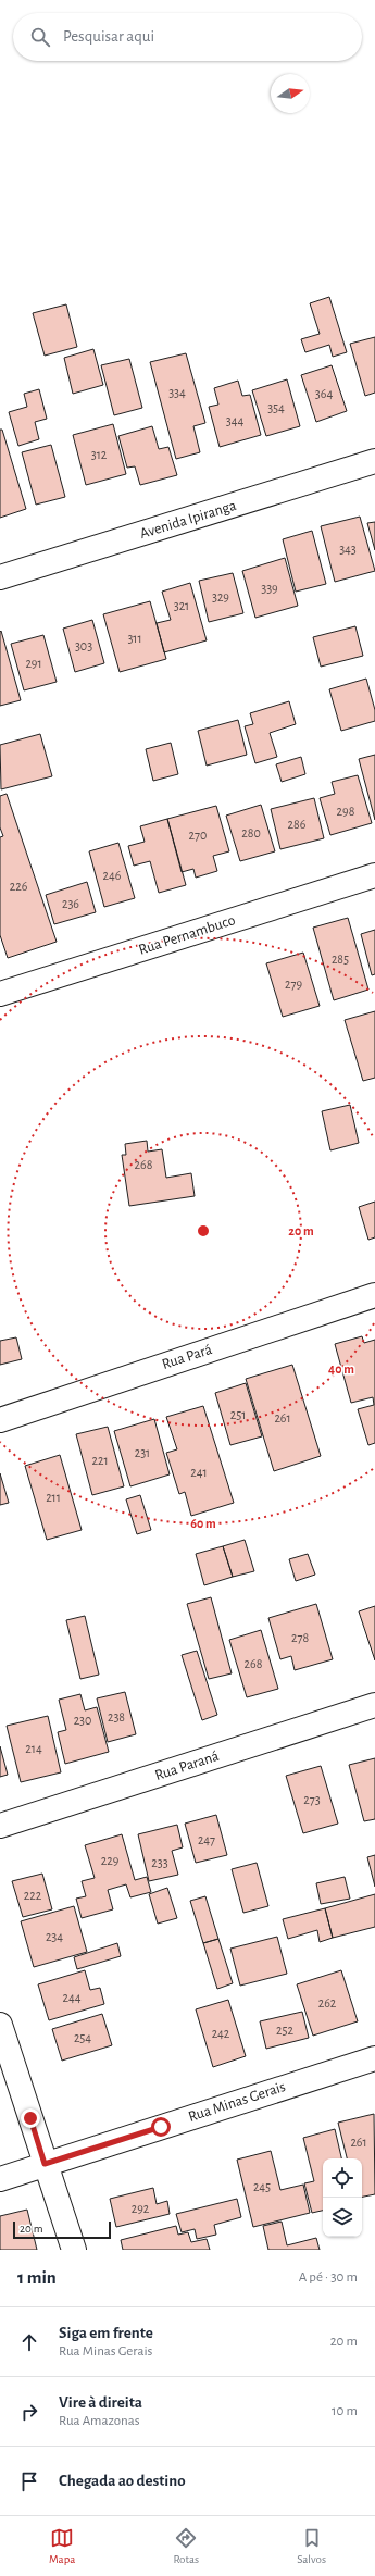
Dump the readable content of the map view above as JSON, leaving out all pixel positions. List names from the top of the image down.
{
  "streets": {
    "street": [
      "Avenida Ipiranga",
      "Rua Pernambuco",
      "Rua Pará",
      "Rua Paraná",
      "Rua Minas Gerais"
    ]
  },
  "house_numbers": [
    "334",
    "364",
    "354",
    "344",
    "312",
    "343",
    "339",
    "329",
    "321",
    "311",
    "303",
    "291",
    "298",
    "286",
    "280",
    "270",
    "246",
    "226",
    "236",
    "285",
    "279",
    "268",
    "251",
    "261",
    "231",
    "221",
    "241",
    "211",
    "278",
    "268",
    "238",
    "230",
    "214",
    "273",
    "247",
    "229",
    "233",
    "222",
    "234",
    "244",
    "262",
    "252",
    "242",
    "254",
    "261",
    "245",
    "292"
  ],
  "scale_bar": "20 m",
  "north": "right",
  "page": {
    "search": "Pesquisar aqui",
    "scale": "20 m",
    "heading": ["1 min", "A pé · 30 m"],
    "list": [
      ["Siga em frente", "Rua Minas Gerais", "20 m"],
      ["Vire à direita", "Rua Amazonas", "10 m"],
      "Chegada ao destino"
    ],
    "nav": ["Mapa", "Rotas", "Salvos"]
  },
  "rings": ["20 m", "40 m", "60 m"]
}
